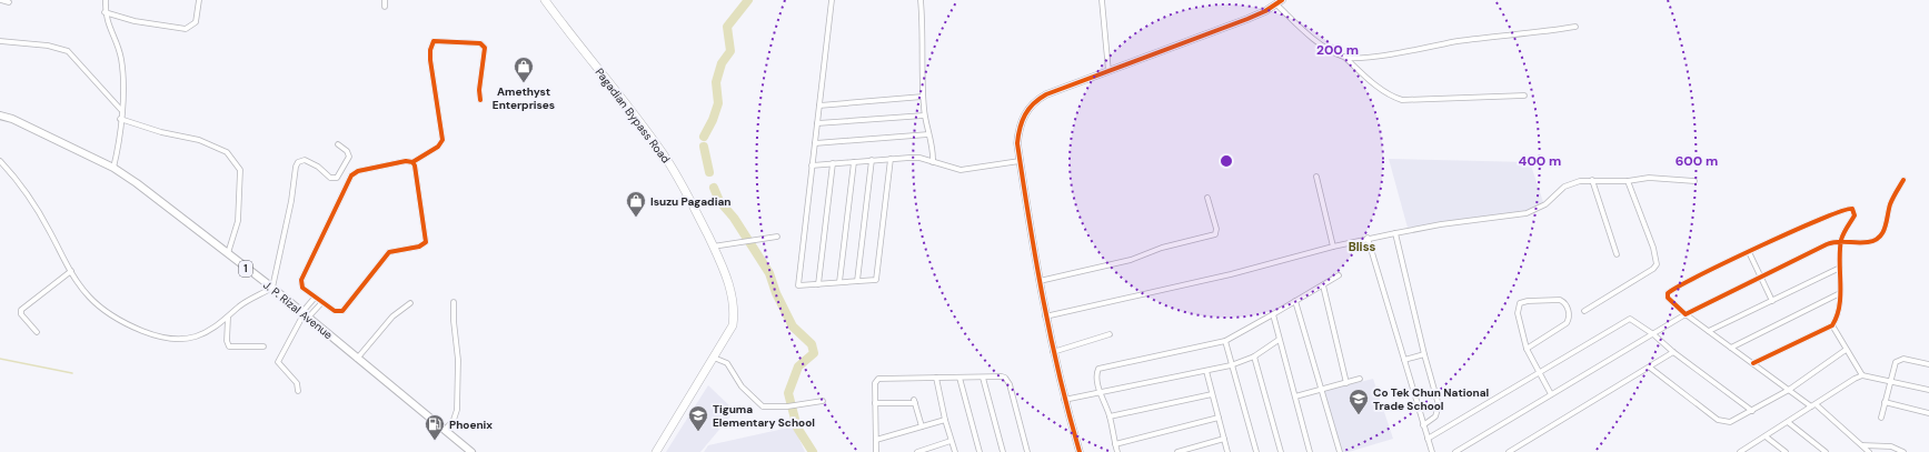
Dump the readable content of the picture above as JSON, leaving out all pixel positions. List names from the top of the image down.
{
  "streets": {
    "highway": ["Pagadian Bypass Road"],
    "main road": ["1", "J. P. Rizal Avenue"]
  },
  "districts": ["Bliss"],
  "places": {
    "shop": ["Amethyst Enterprises", "Isuzu Pagadian"],
    "school or university": ["Co Tek Chun National Trade School", "Tiguma Elementary School"],
    "fuel station": ["Phoenix"]
  },
  "rings": ["200 m", "400 m", "600 m"]
}
